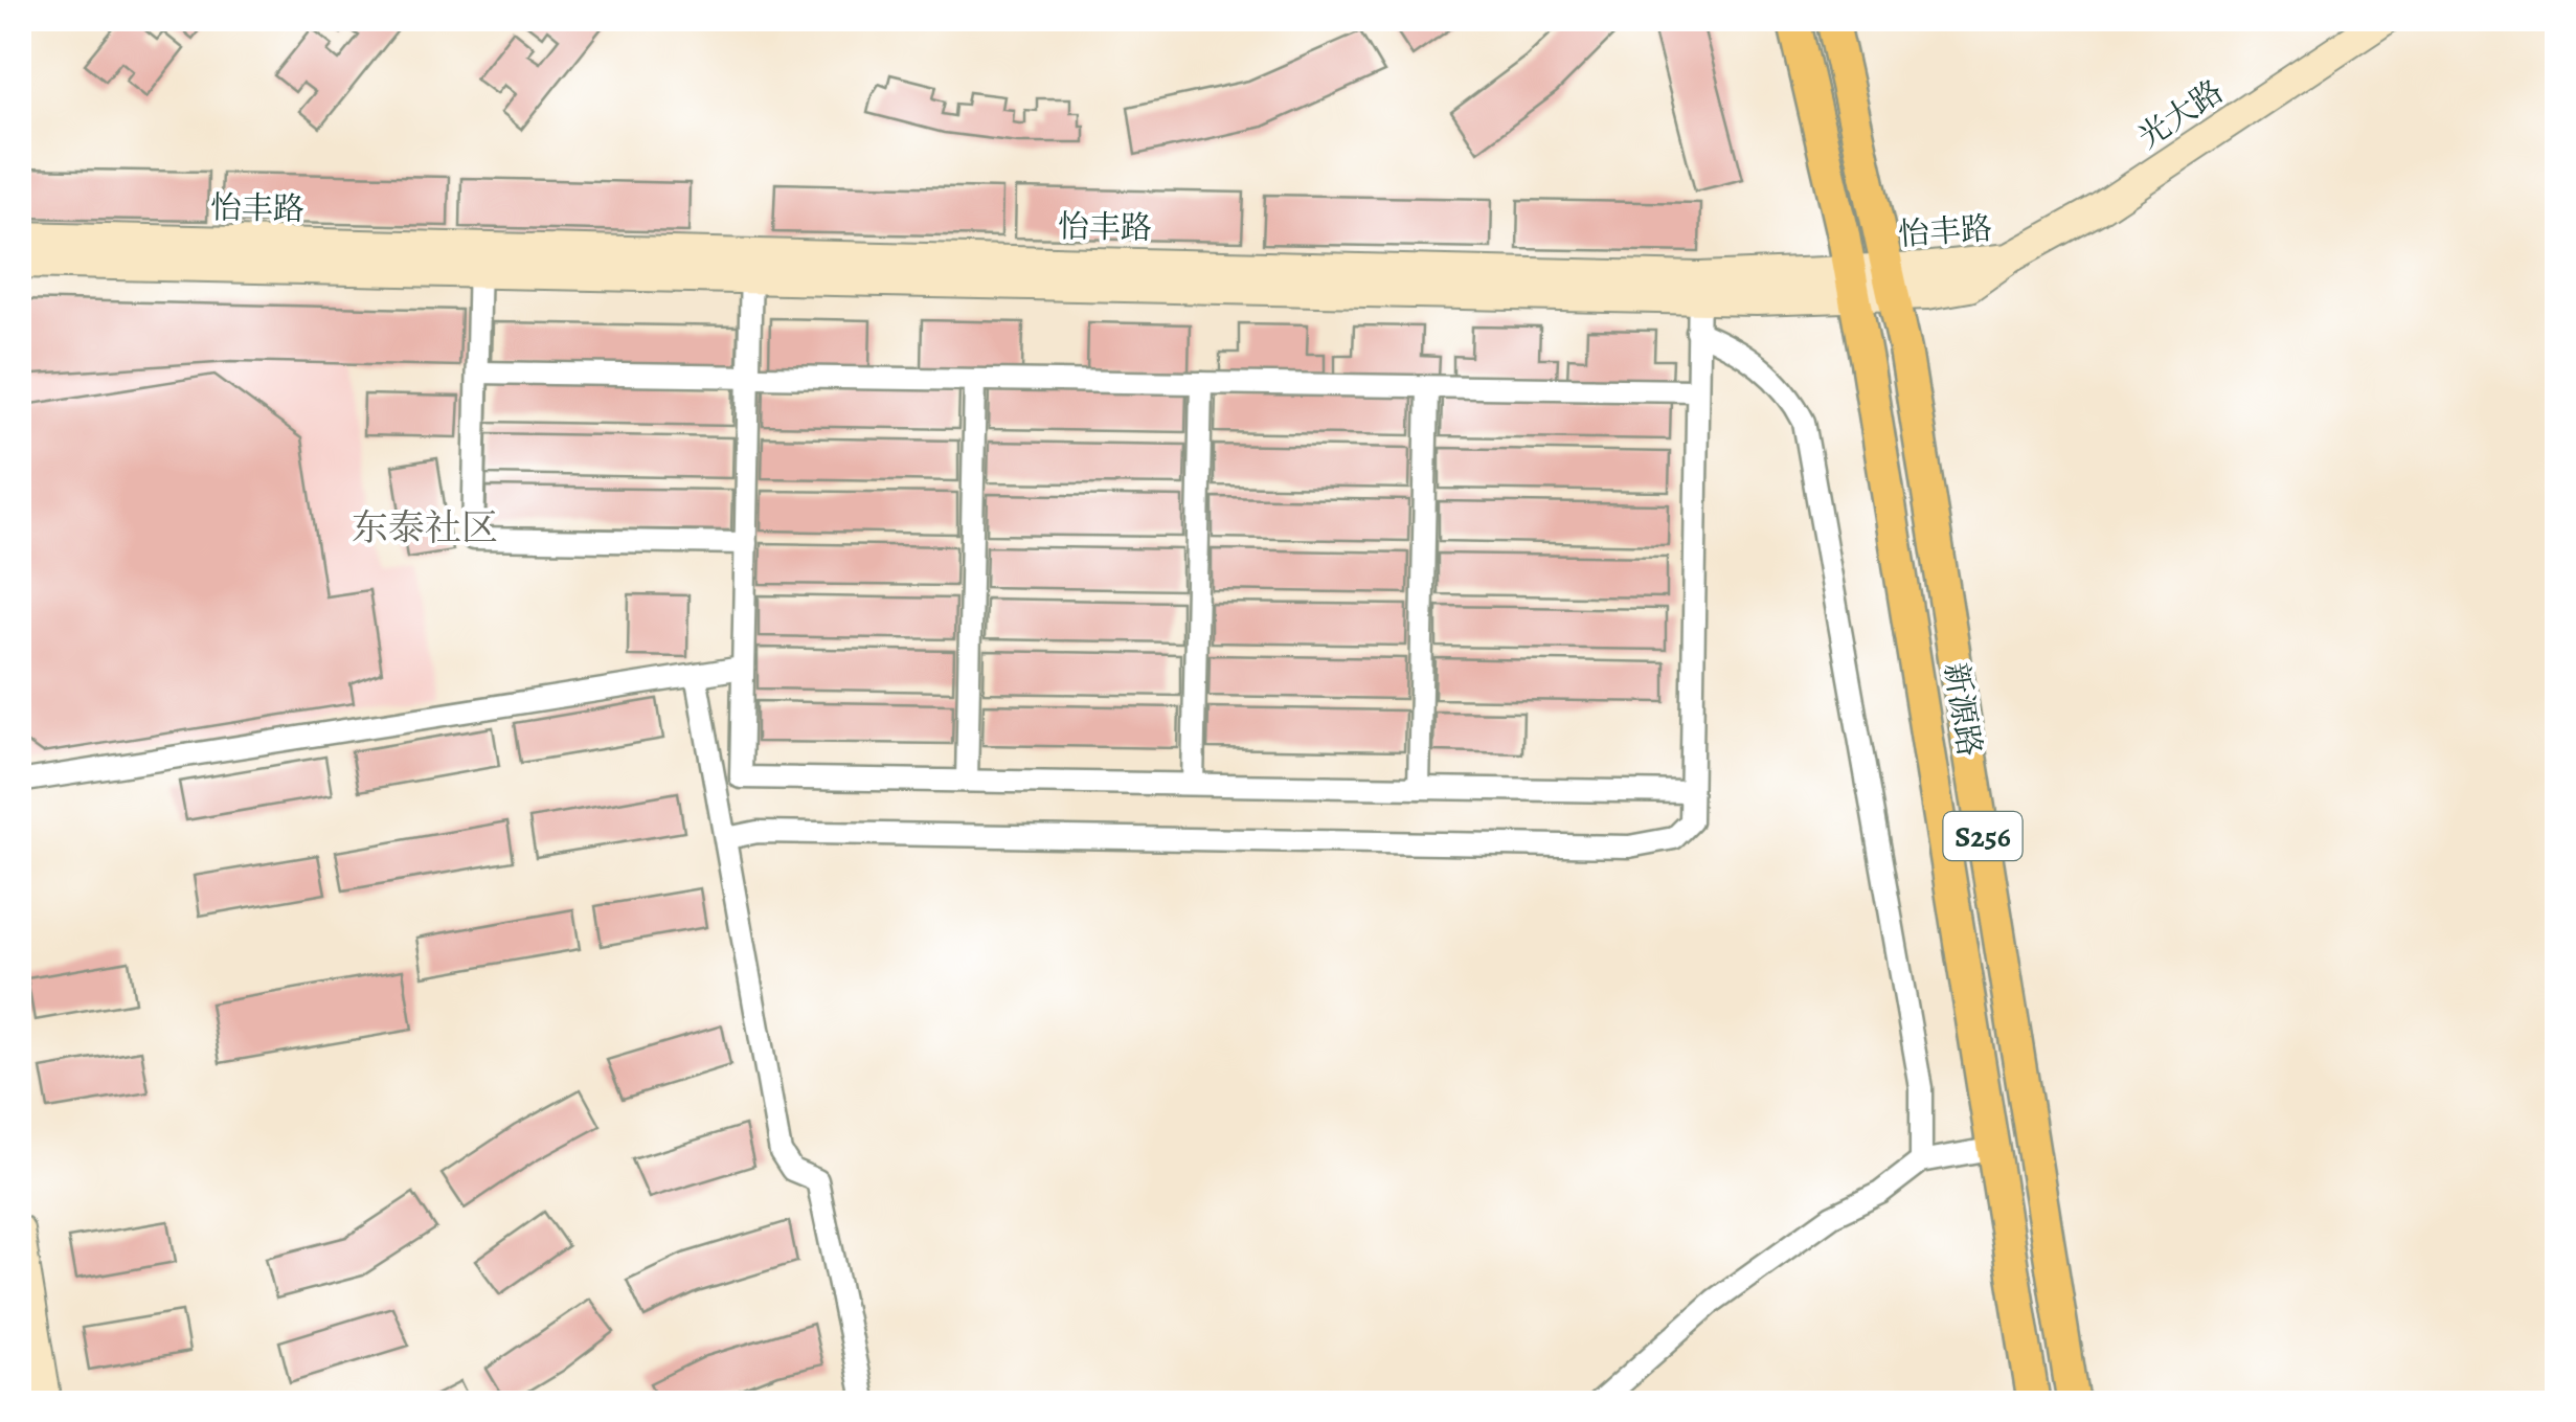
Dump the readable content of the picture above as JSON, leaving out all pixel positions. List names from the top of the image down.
{
  "streets": {
    "main road": ["新源路", "S256"],
    "street": ["光大路", "怡丰路"]
  },
  "crossings": [
    ["光大路", "怡丰路"],
    ["怡丰路", "新源路"]
  ],
  "districts": ["东泰社区"]
}
